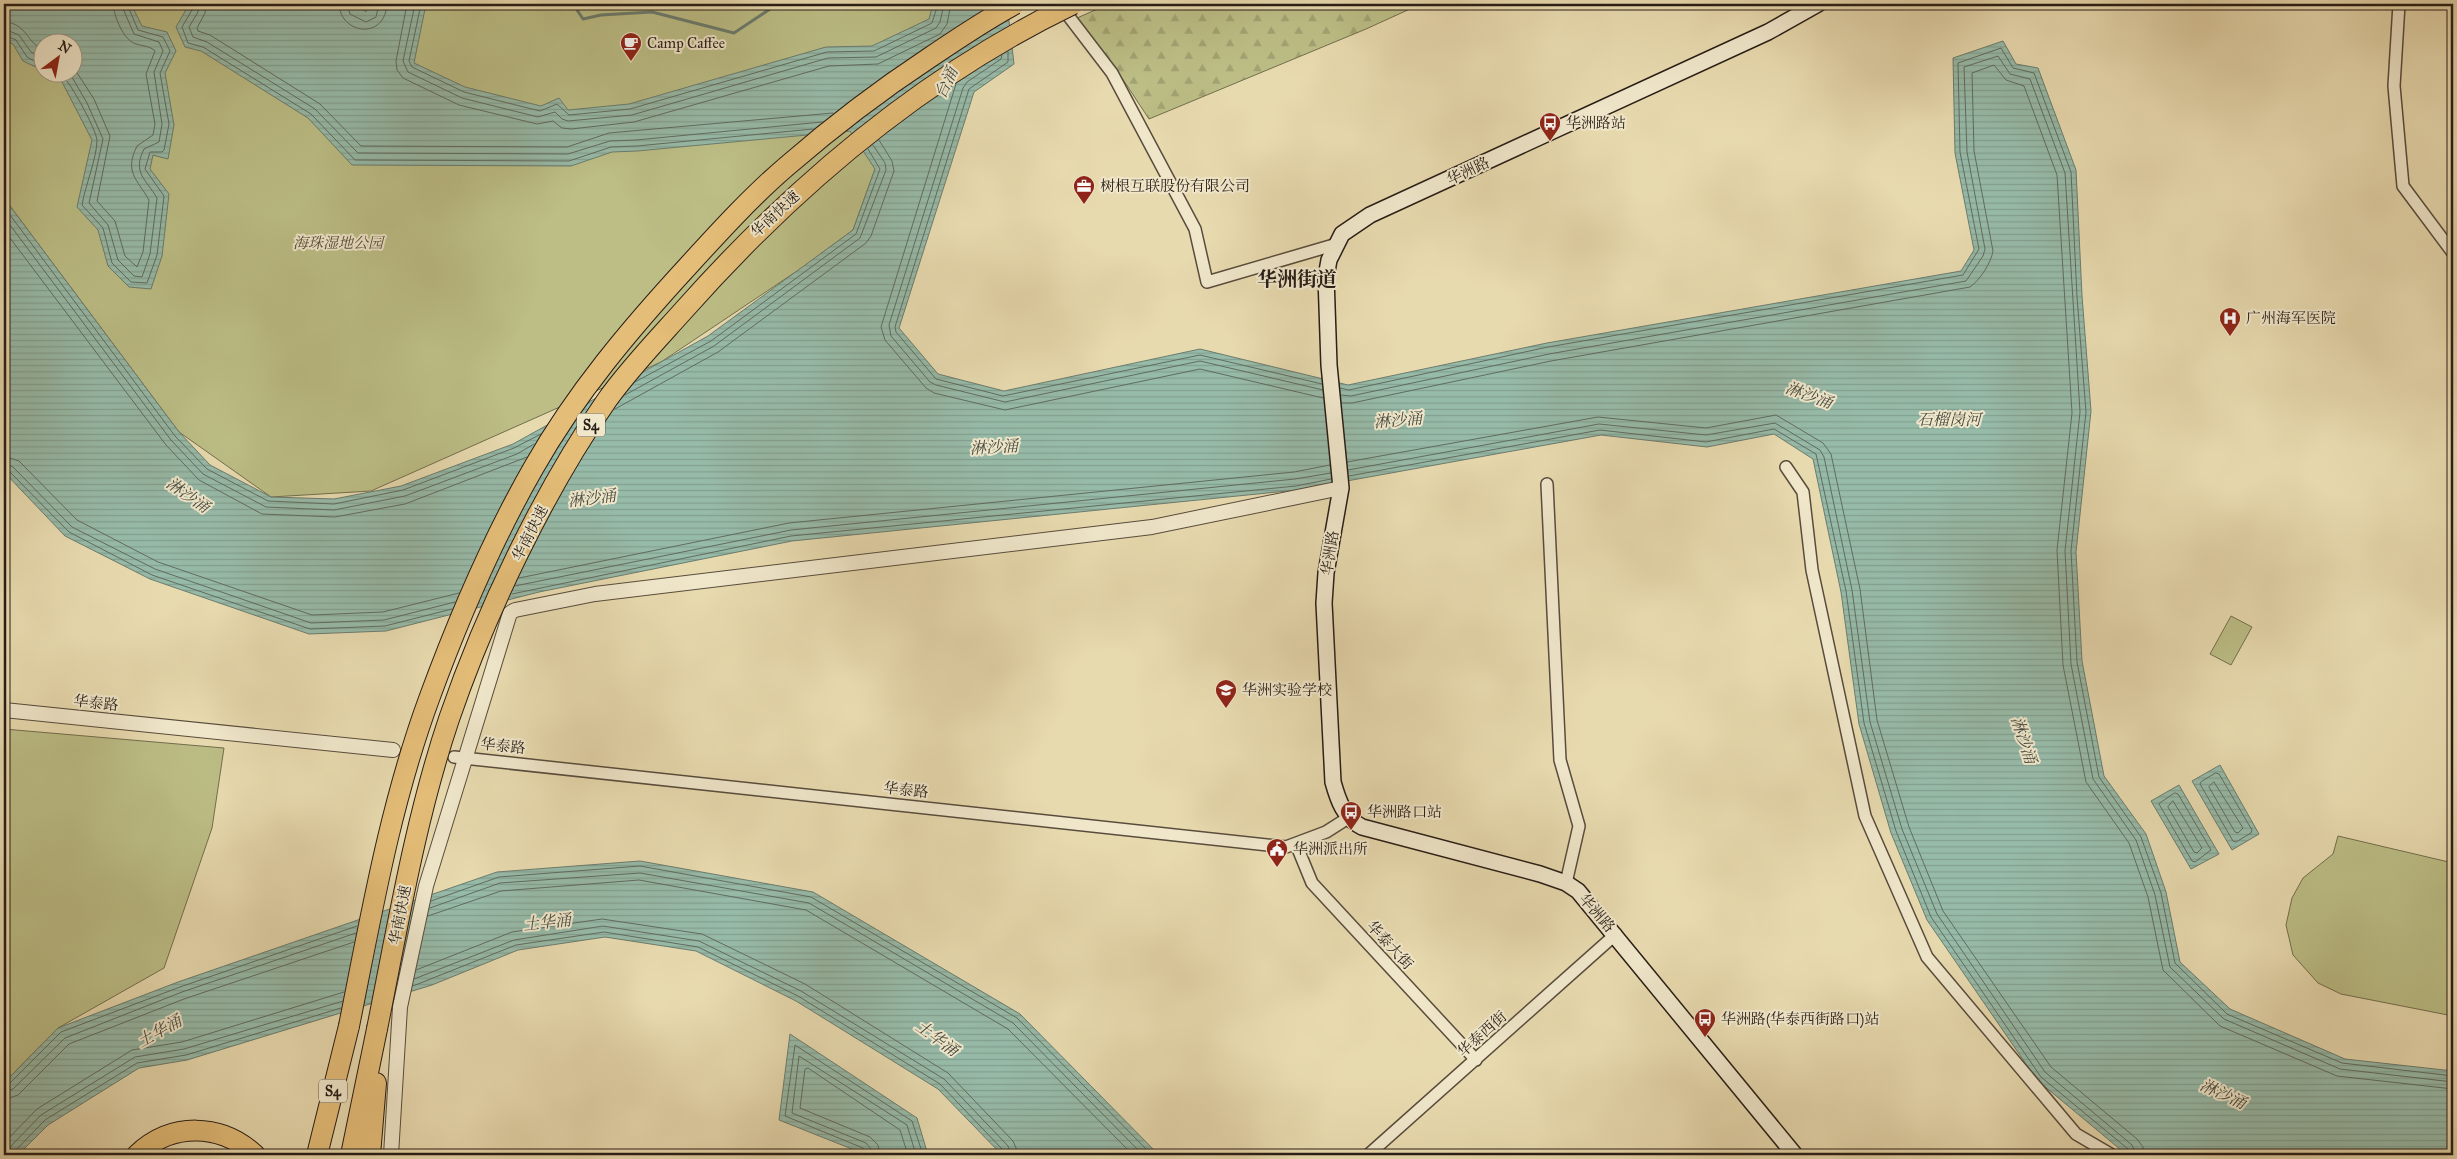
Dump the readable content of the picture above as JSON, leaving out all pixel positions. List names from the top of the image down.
{
  "streets": {
    "highway": ["华南快速", "S4"],
    "main road": ["华洲路"],
    "street": ["华泰路", "华泰大街", "华泰西街"]
  },
  "crossings": [
    ["华洲路", "华泰路"],
    ["华洲路", "华泰西街"],
    ["华泰路", "华泰大街"],
    ["华泰大街", "华泰西街"]
  ],
  "districts": ["华洲街道"],
  "water": [
    "台涌",
    "淋沙涌",
    "石榴岗河",
    "土华涌"
  ],
  "parks": ["海珠湿地公园"],
  "places": {
    "cafe": ["Camp Caffee"],
    "bus stop": ["华洲路站", "华洲路口站", "华洲路(华泰西街路口)站"],
    "office": ["树根互联股份有限公司"],
    "hospital": ["广州海军医院"],
    "school or university": ["华洲实验学校"],
    "public building": ["华洲派出所"]
  },
  "north": "top right"
}
